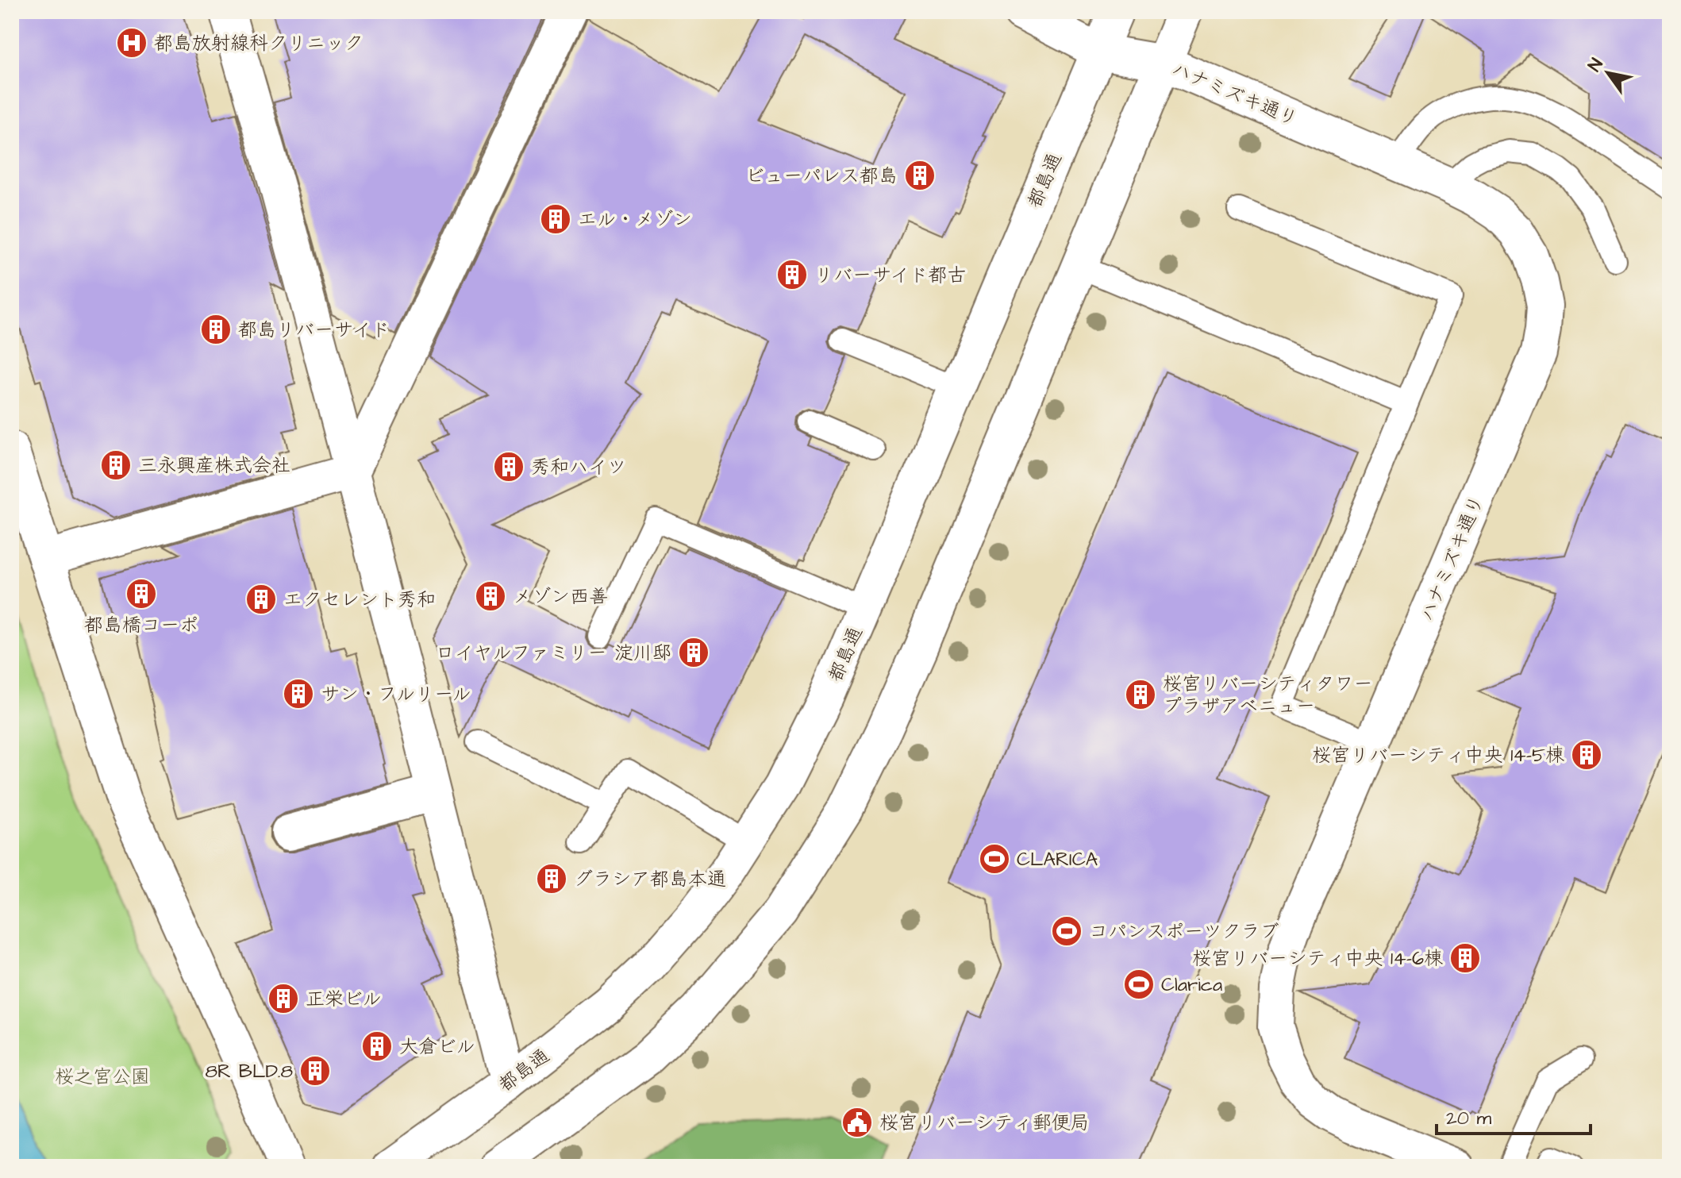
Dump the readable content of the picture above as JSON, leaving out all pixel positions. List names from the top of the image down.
{
  "streets": {
    "street": ["ハナミズキ通り", "都島通"]
  },
  "crossings": [
    ["ハナミズキ通り", "都島通"]
  ],
  "parks": ["桜之宮公園"],
  "places": {
    "hospital": ["都島放射線科クリニック"],
    "building": [
      "ビューパレス都島",
      "エル・メゾン",
      "リバーサイド都古",
      "都島リバーサイド",
      "三永興産株式会社",
      "秀和ハイツ",
      "都島橋コーポ",
      "メゾン西善",
      "エクセレント秀和",
      "ロイヤルファミリー 淀川邸",
      "サン・フルリール",
      "桜宮リバーシティタワー プラザアベニュー",
      "桜宮リバーシティ中央 14-5棟",
      "グラシア都島本通",
      "桜宮リバーシティ中央 14-6棟",
      "正栄ビル",
      "大倉ビル",
      "8R BLD.8"
    ],
    "sports": ["CLARICA", "コパンスポーツクラブ", "Clarica"],
    "public building": ["桜宮リバーシティ郵便局"]
  },
  "scale_bar": "20 m",
  "north": "top left"
}
